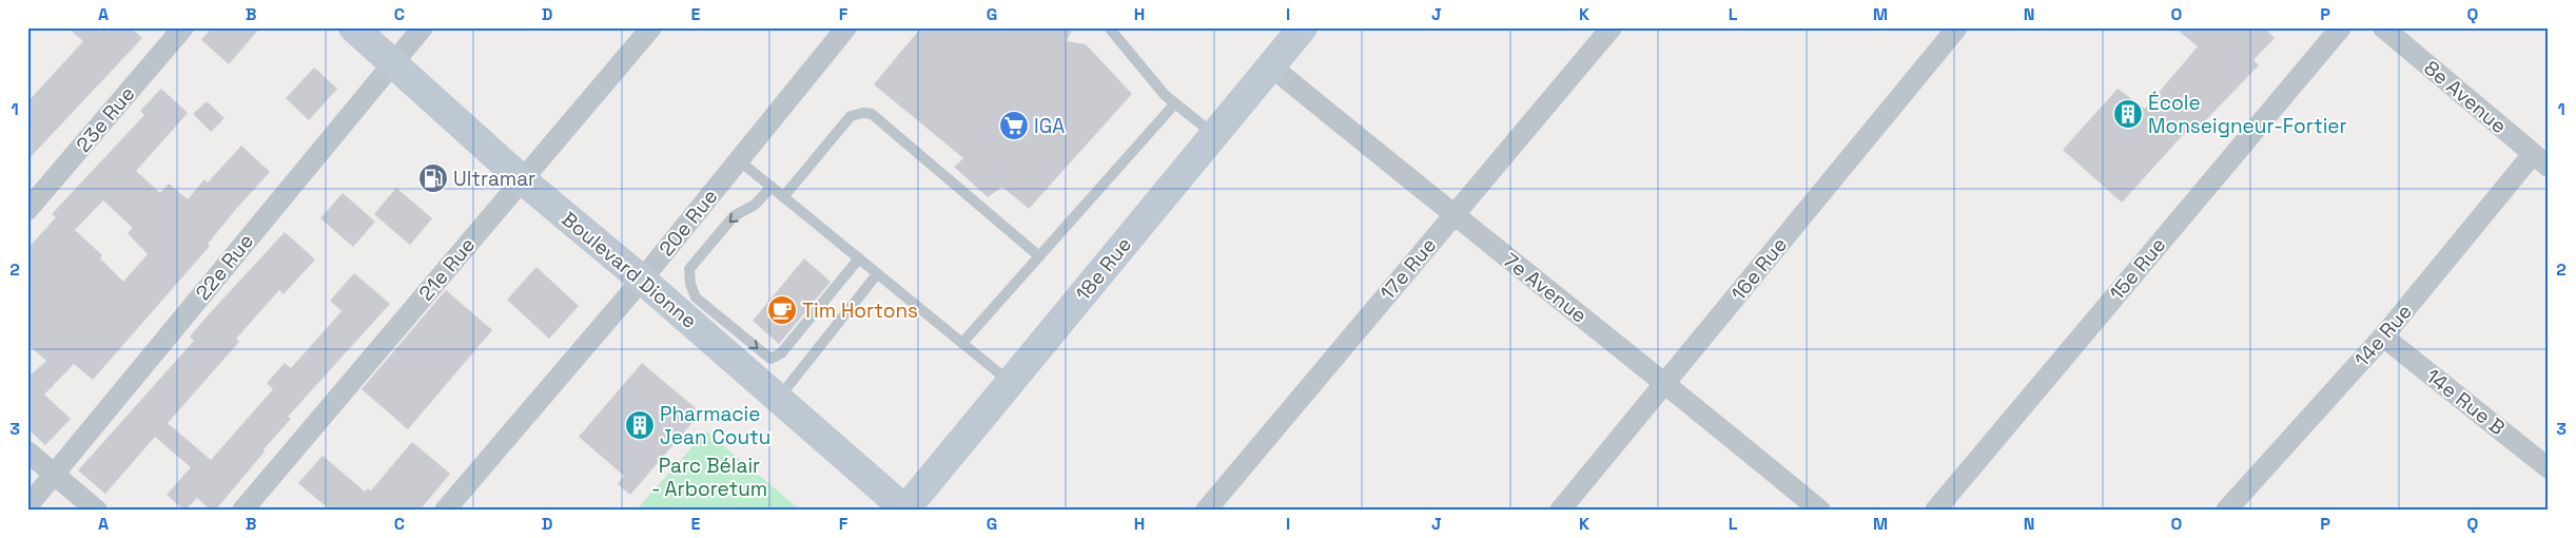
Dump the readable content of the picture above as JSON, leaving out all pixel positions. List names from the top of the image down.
{
  "streets": {
    "main road": ["18e Rue", "Boulevard Dionne"],
    "street": [
      "8e Avenue",
      "23e Rue",
      "20e Rue",
      "22e Rue",
      "21e Rue",
      "17e Rue",
      "16e Rue",
      "15e Rue",
      "7e Avenue",
      "14e Rue",
      "14e Rue B"
    ]
  },
  "crossings": [
    ["8e Avenue", "14e Rue"],
    ["20e Rue", "Boulevard Dionne"],
    ["22e Rue", "Boulevard Dionne"],
    ["21e Rue", "Boulevard Dionne"],
    ["18e Rue", "Boulevard Dionne"],
    ["18e Rue", "7e Avenue"],
    ["17e Rue", "7e Avenue"],
    ["16e Rue", "7e Avenue"],
    ["14e Rue", "14e Rue B"]
  ],
  "parks": ["Parc Bélair - Arboretum"],
  "places": {
    "building": ["École Monseigneur-Fortier", "Pharmacie Jean Coutu"],
    "supermarket": ["IGA"],
    "fuel station": ["Ultramar"],
    "cafe": ["Tim Hortons"]
  },
  "grid": {
    "columns": [
      "A",
      "B",
      "C",
      "D",
      "E",
      "F",
      "G",
      "H",
      "I",
      "J",
      "K",
      "L",
      "M",
      "N",
      "O",
      "P",
      "Q"
    ],
    "rows": ["1", "2", "3"]
  }
}
